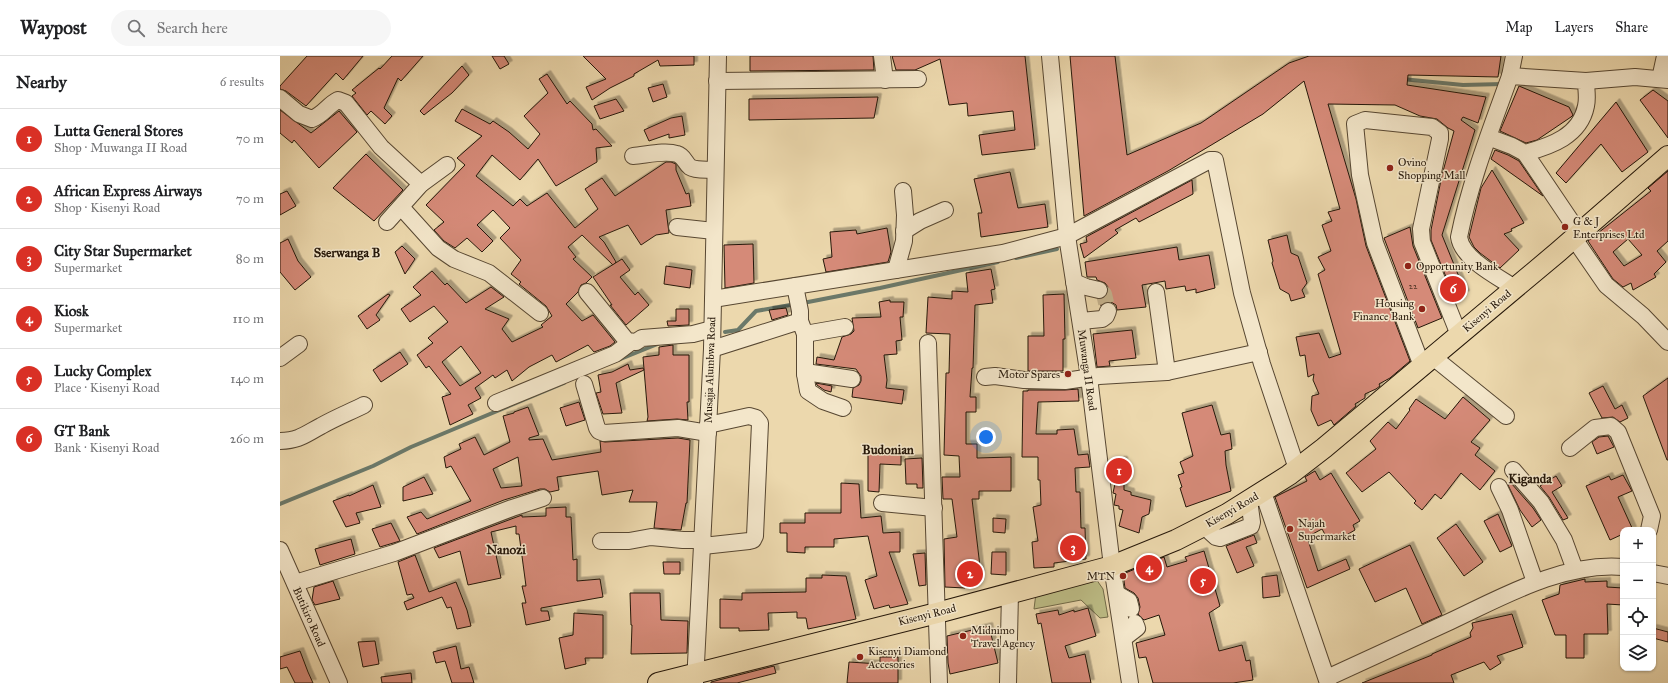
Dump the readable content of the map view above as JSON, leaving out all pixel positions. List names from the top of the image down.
{
  "streets": {
    "main road": ["Kisenyi Road"],
    "street": ["Musajja Alumbwa Road", "Muwanga II Road", "Butikiro Road"]
  },
  "crossings": [
    ["Kisenyi Road", "Musajja Alumbwa Road"],
    ["Kisenyi Road", "Muwanga II Road"]
  ],
  "districts": [
    "Sserwanga B",
    "Budonian",
    "Kiganda",
    "Nanozi"
  ],
  "places": [
    "Ovino Shopping Mall",
    "G & J Enterprises Ltd",
    "Opportunity Bank",
    "Housing Finance Bank",
    "Motor Spares",
    "Najah Supermarket",
    "MTN",
    "Midnimo Travel Agency",
    "Kisenyi Diamond Accesories"
  ],
  "house_numbers": ["22"],
  "page": {
    "header": "Waypost",
    "search": "Search here",
    "nav": ["Map", "Layers", "Share"],
    "heading": ["Nearby", "6 results"],
    "list": [
      {
        "mark": "1",
        "name": "Lutta General Stores",
        "note": "Shop · Muwanga II Road",
        "value": "70 m"
      },
      {
        "mark": "2",
        "name": "African Express Airways",
        "note": "Shop · Kisenyi Road",
        "value": "70 m"
      },
      {
        "mark": "3",
        "name": "City Star Supermarket",
        "note": "Supermarket",
        "value": "80 m"
      },
      {
        "mark": "4",
        "name": "Kiosk",
        "note": "Supermarket",
        "value": "110 m"
      },
      {
        "mark": "5",
        "name": "Lucky Complex",
        "note": "Place · Kisenyi Road",
        "value": "140 m"
      },
      {
        "mark": "6",
        "name": "GT Bank",
        "note": "Bank · Kisenyi Road",
        "value": "260 m"
      }
    ],
    "pins": [
      "6",
      "1",
      "3",
      "4",
      "2",
      "5"
    ],
    "map_buttons": ["+", "−"]
  }
}
